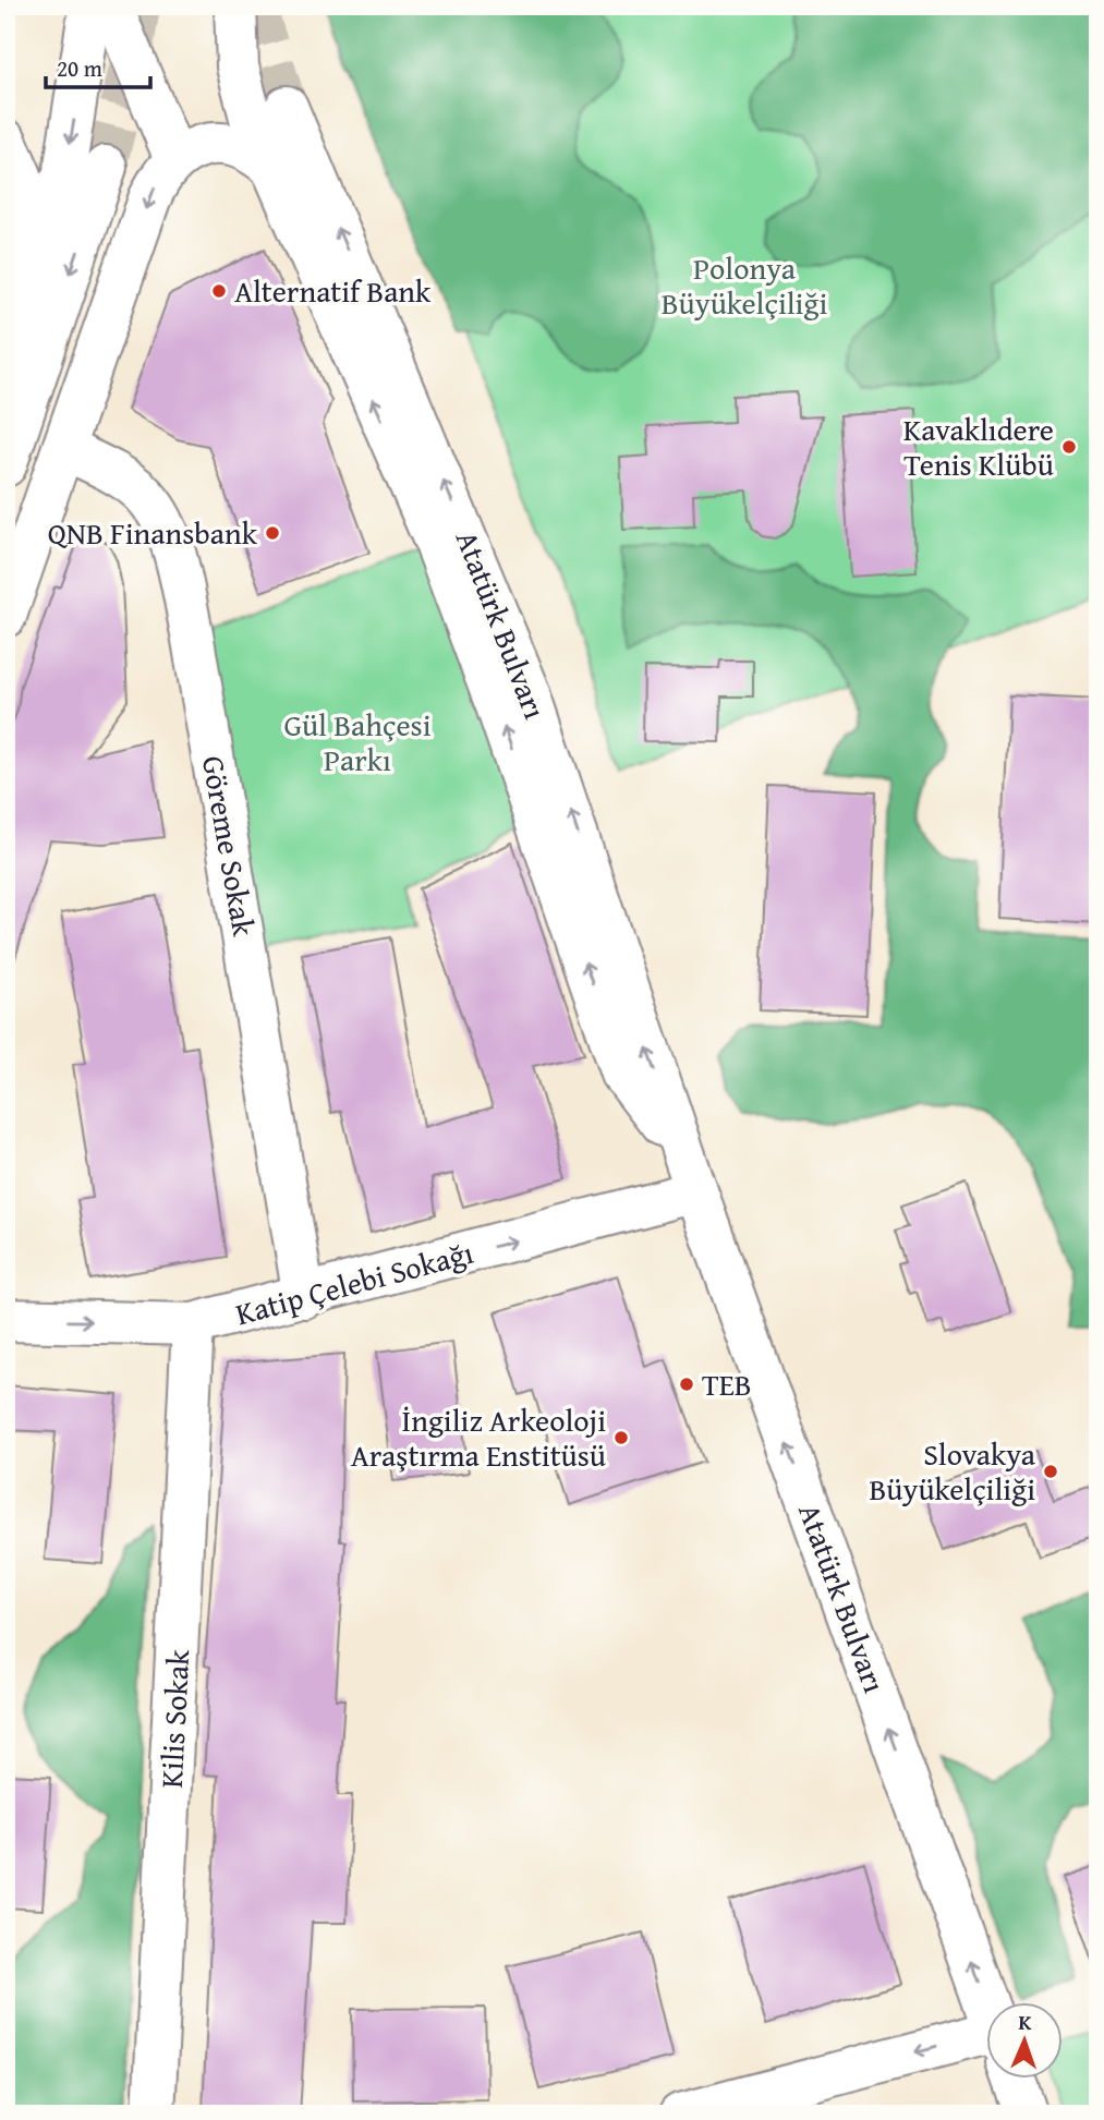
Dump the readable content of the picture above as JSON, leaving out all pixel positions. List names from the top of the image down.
{
  "streets": {
    "main road": [
      "Atatürk Bulvarı",
      "Göreme Sokak",
      "Katip Çelebi Sokağı",
      "Kilis Sokak"
    ]
  },
  "crossings": [
    ["Atatürk Bulvarı", "Katip Çelebi Sokağı"],
    ["Göreme Sokak", "Katip Çelebi Sokağı"],
    ["Katip Çelebi Sokağı", "Kilis Sokak"]
  ],
  "one_way": ["Atatürk Bulvarı", "Katip Çelebi Sokağı"],
  "parks": ["Polonya Büyükelçiliği", "Gül Bahçesi Parkı"],
  "places": [
    "Alternatif Bank",
    "Kavaklıdere Tenis Klübü",
    "QNB Finansbank",
    "TEB",
    "İngiliz Arkeoloji Araştırma Enstitüsü",
    "Slovakya Büyükelçiliği"
  ],
  "scale_bar": "20 m",
  "north": "top"
}
